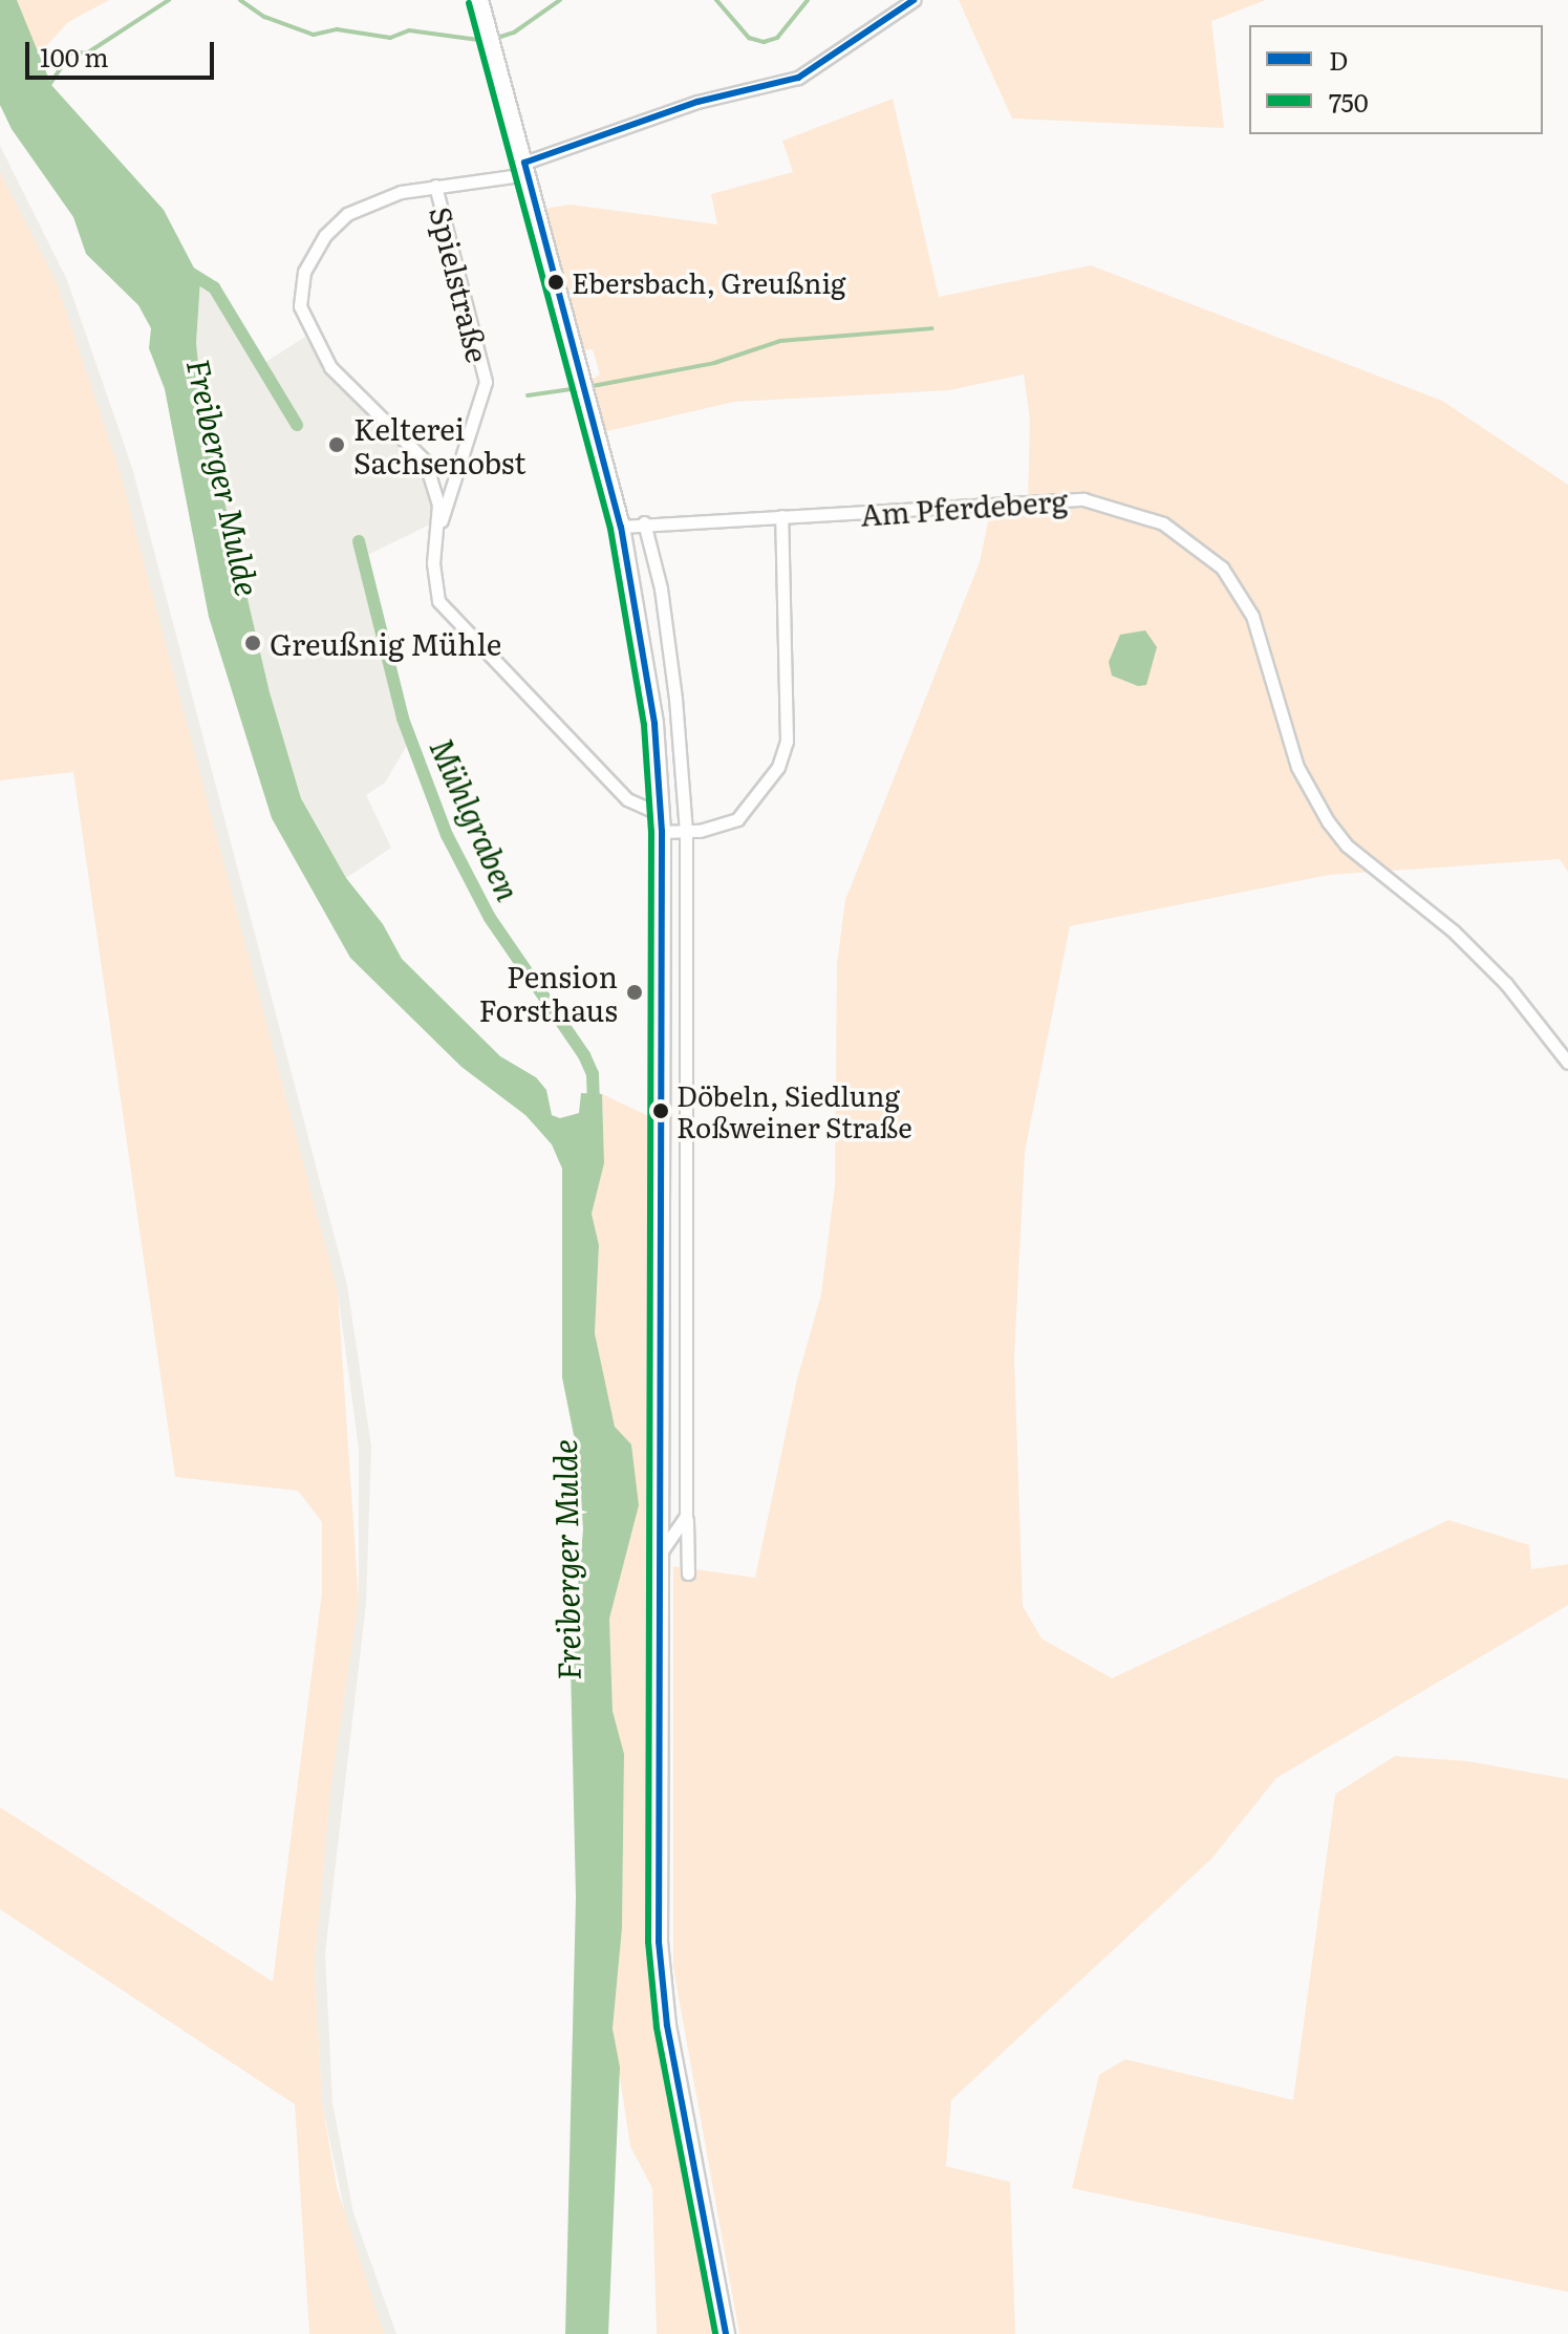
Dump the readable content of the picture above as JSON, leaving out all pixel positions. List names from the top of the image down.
{
  "streets": {
    "street": ["Spielstraße", "Am Pferdeberg"]
  },
  "water": ["Freiberger Mulde", "Mühlgraben"],
  "places": [
    "Ebersbach, Greußnig",
    "Kelterei Sachsenobst",
    "Greußnig Mühle",
    "Pension Forsthaus",
    "Döbeln, Siedlung Roßweiner Straße"
  ],
  "lines": ["transit line D", "transit line 750"],
  "legend": ["D", "750"],
  "scale_bar": "100 m"
}
